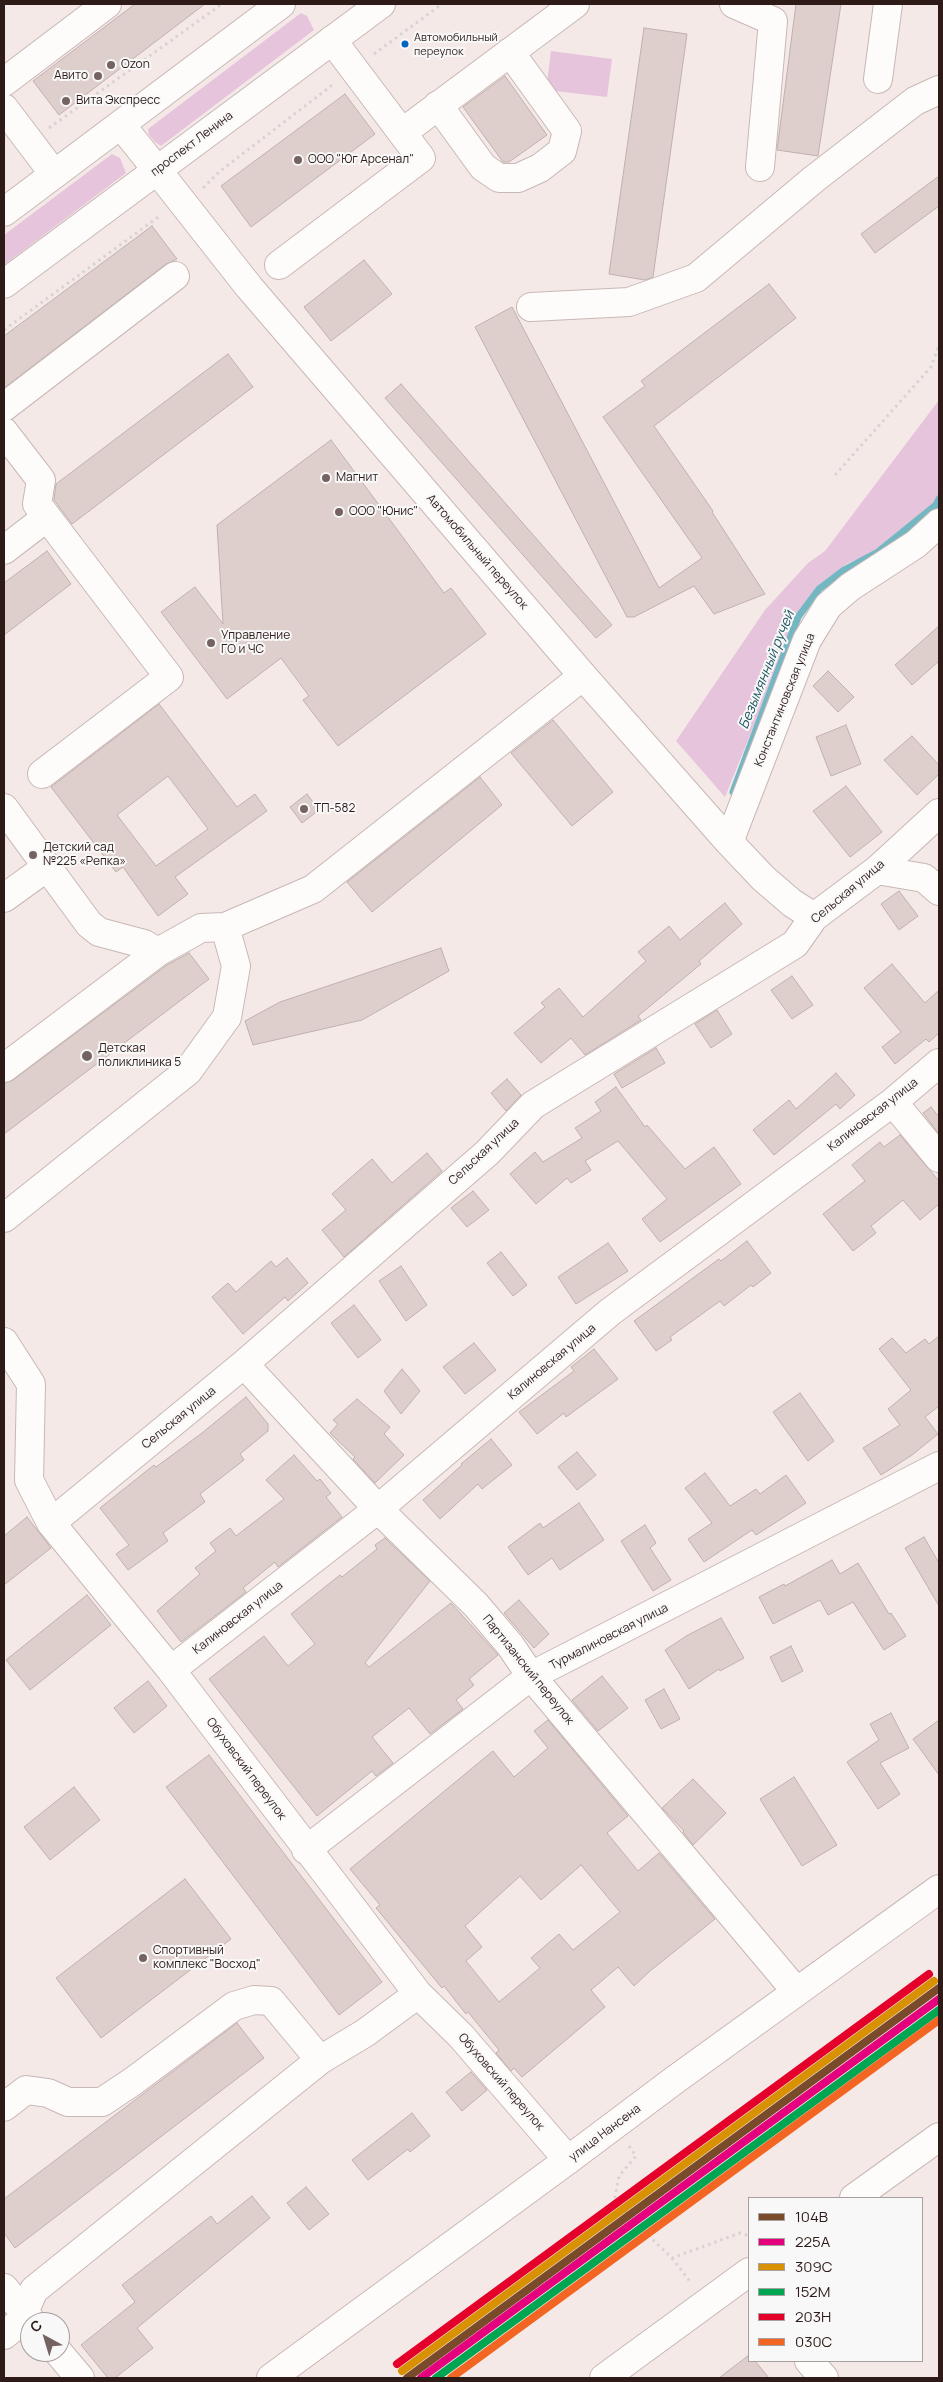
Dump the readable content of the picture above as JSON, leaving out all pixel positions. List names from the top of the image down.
{
  "streets": {
    "street": [
      "проспект Ленина",
      "Автомобильный переулок",
      "Константиновская улица",
      "Сельская улица",
      "Калиновская улица",
      "Турмалиновская улица",
      "Партизанский переулок",
      "Обуховский переулок",
      "улица Нансена"
    ]
  },
  "crossings": [
    ["проспект Ленина", "Автомобильный переулок"],
    ["Автомобильный переулок", "Константиновская улица"],
    ["Автомобильный переулок", "Сельская улица"],
    ["Сельская улица", "Партизанский переулок"],
    ["Сельская улица", "Обуховский переулок"],
    ["Калиновская улица", "Партизанский переулок"],
    ["Калиновская улица", "Обуховский переулок"],
    ["Турмалиновская улица", "Партизанский переулок"],
    ["Турмалиновская улица", "Обуховский переулок"],
    ["Партизанский переулок", "улица Нансена"],
    ["Обуховский переулок", "улица Нансена"]
  ],
  "water": ["Безымянный ручей"],
  "places": [
    "Автомобильный переулок",
    "Ozon",
    "Авито",
    "Вита Экспресс",
    "ООО \"Юг Арсенал\"",
    "Магнит",
    "ООО \"Юнис\"",
    "Управление ГО и ЧС",
    "ТП-582",
    "Детский сад №225 «Репка»",
    "Детская поликлиника 5",
    "Спортивный комплекс \"Восход\""
  ],
  "lines": [
    "transit line 203Н",
    "transit line 309С",
    "transit line 104В",
    "transit line 225А",
    "transit line 152М",
    "transit line 030C"
  ],
  "legend": [
    "104В",
    "225А",
    "309С",
    "152М",
    "203Н",
    "030C"
  ],
  "north": "top left"
}
